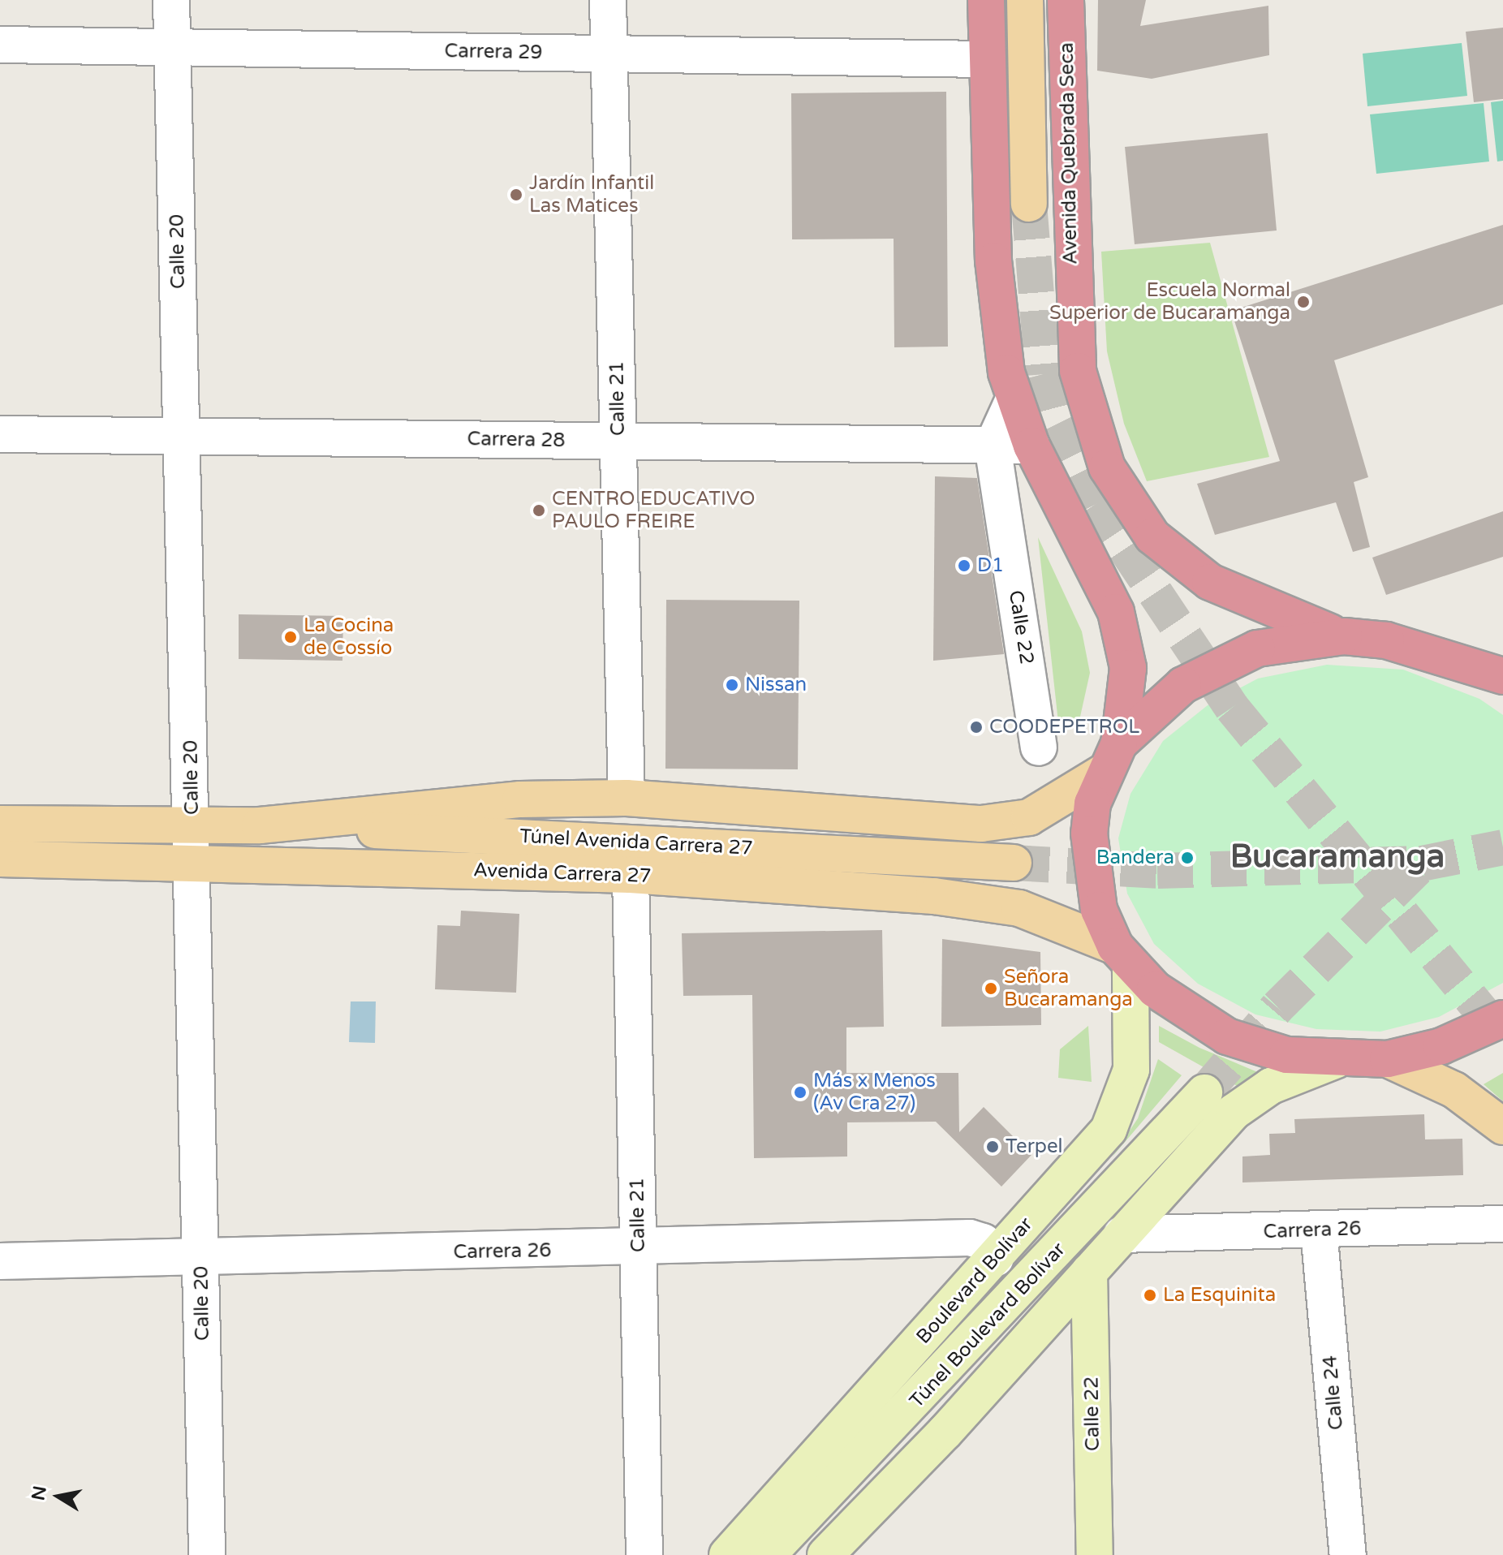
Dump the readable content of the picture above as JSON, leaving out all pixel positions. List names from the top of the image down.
{
  "streets": {
    "highway": ["Avenida Quebrada Seca"],
    "main road": [
      "Calle 22",
      "Túnel Avenida Carrera 27",
      "Avenida Carrera 27",
      "Boulevard Bolívar",
      "Túnel Boulevard Bolívar"
    ],
    "street": [
      "Carrera 29",
      "Calle 20",
      "Calle 21",
      "Carrera 28",
      "Carrera 26",
      "Calle 24"
    ]
  },
  "crossings": [
    ["Carrera 29", "Calle 20"],
    ["Carrera 29", "Calle 21"],
    ["Calle 20", "Carrera 28"],
    ["Calle 20", "Avenida Carrera 27"],
    ["Calle 20", "Carrera 26"],
    ["Calle 21", "Carrera 28"],
    ["Calle 21", "Avenida Carrera 27"],
    ["Calle 21", "Carrera 26"],
    ["Carrera 28", "Calle 22"],
    ["Avenida Carrera 27", "Boulevard Bolívar"],
    ["Carrera 26", "Boulevard Bolívar"],
    ["Carrera 26", "Calle 24"]
  ],
  "districts": ["Bucaramanga"],
  "places": [
    "Jardín Infantil Las Matices",
    "Escuela Normal Superior de Bucaramanga",
    "CENTRO EDUCATIVO PAULO FREIRE",
    "D1",
    "La Cocina de Cossío",
    "Nissan",
    "COODEPETROL",
    "Bandera",
    "Señora Bucaramanga",
    "Más x Menos (Av Cra 27)",
    "Terpel",
    "La Esquinita"
  ],
  "north": "left"
}
